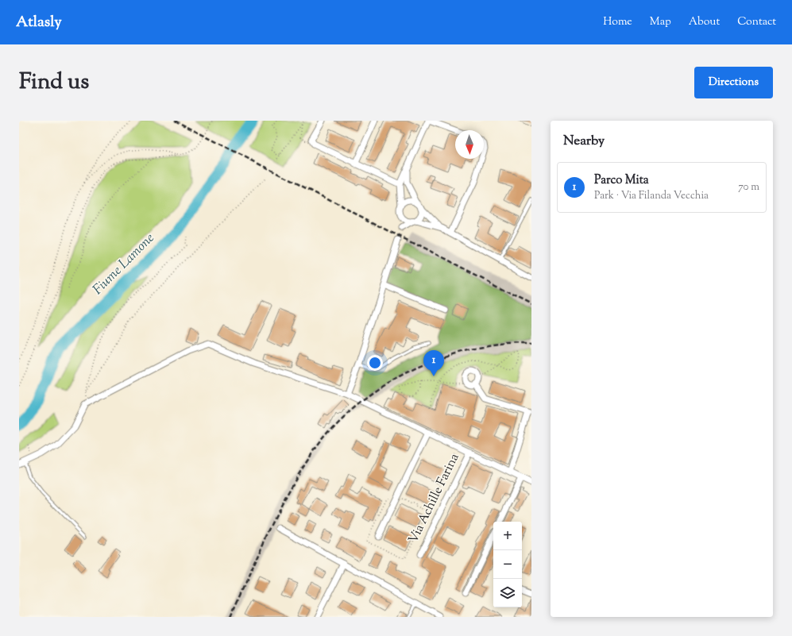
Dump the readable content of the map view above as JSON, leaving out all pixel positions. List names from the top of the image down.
{
  "streets": {
    "street": ["Via Achille Farina"]
  },
  "water": ["Fiume Lamone"],
  "north": "bottom",
  "page": {
    "header": "Atlasly",
    "nav": [
      "Home",
      "Map",
      "About",
      "Contact"
    ],
    "title": "Find us",
    "buttons": "Directions",
    "heading": "Nearby",
    "list": [
      {
        "mark": "1",
        "name": "Parco Mita",
        "note": "Park · Via Filanda Vecchia",
        "value": "70 m"
      }
    ],
    "pins": "1",
    "map_buttons": ["+", "−"]
  }
}
